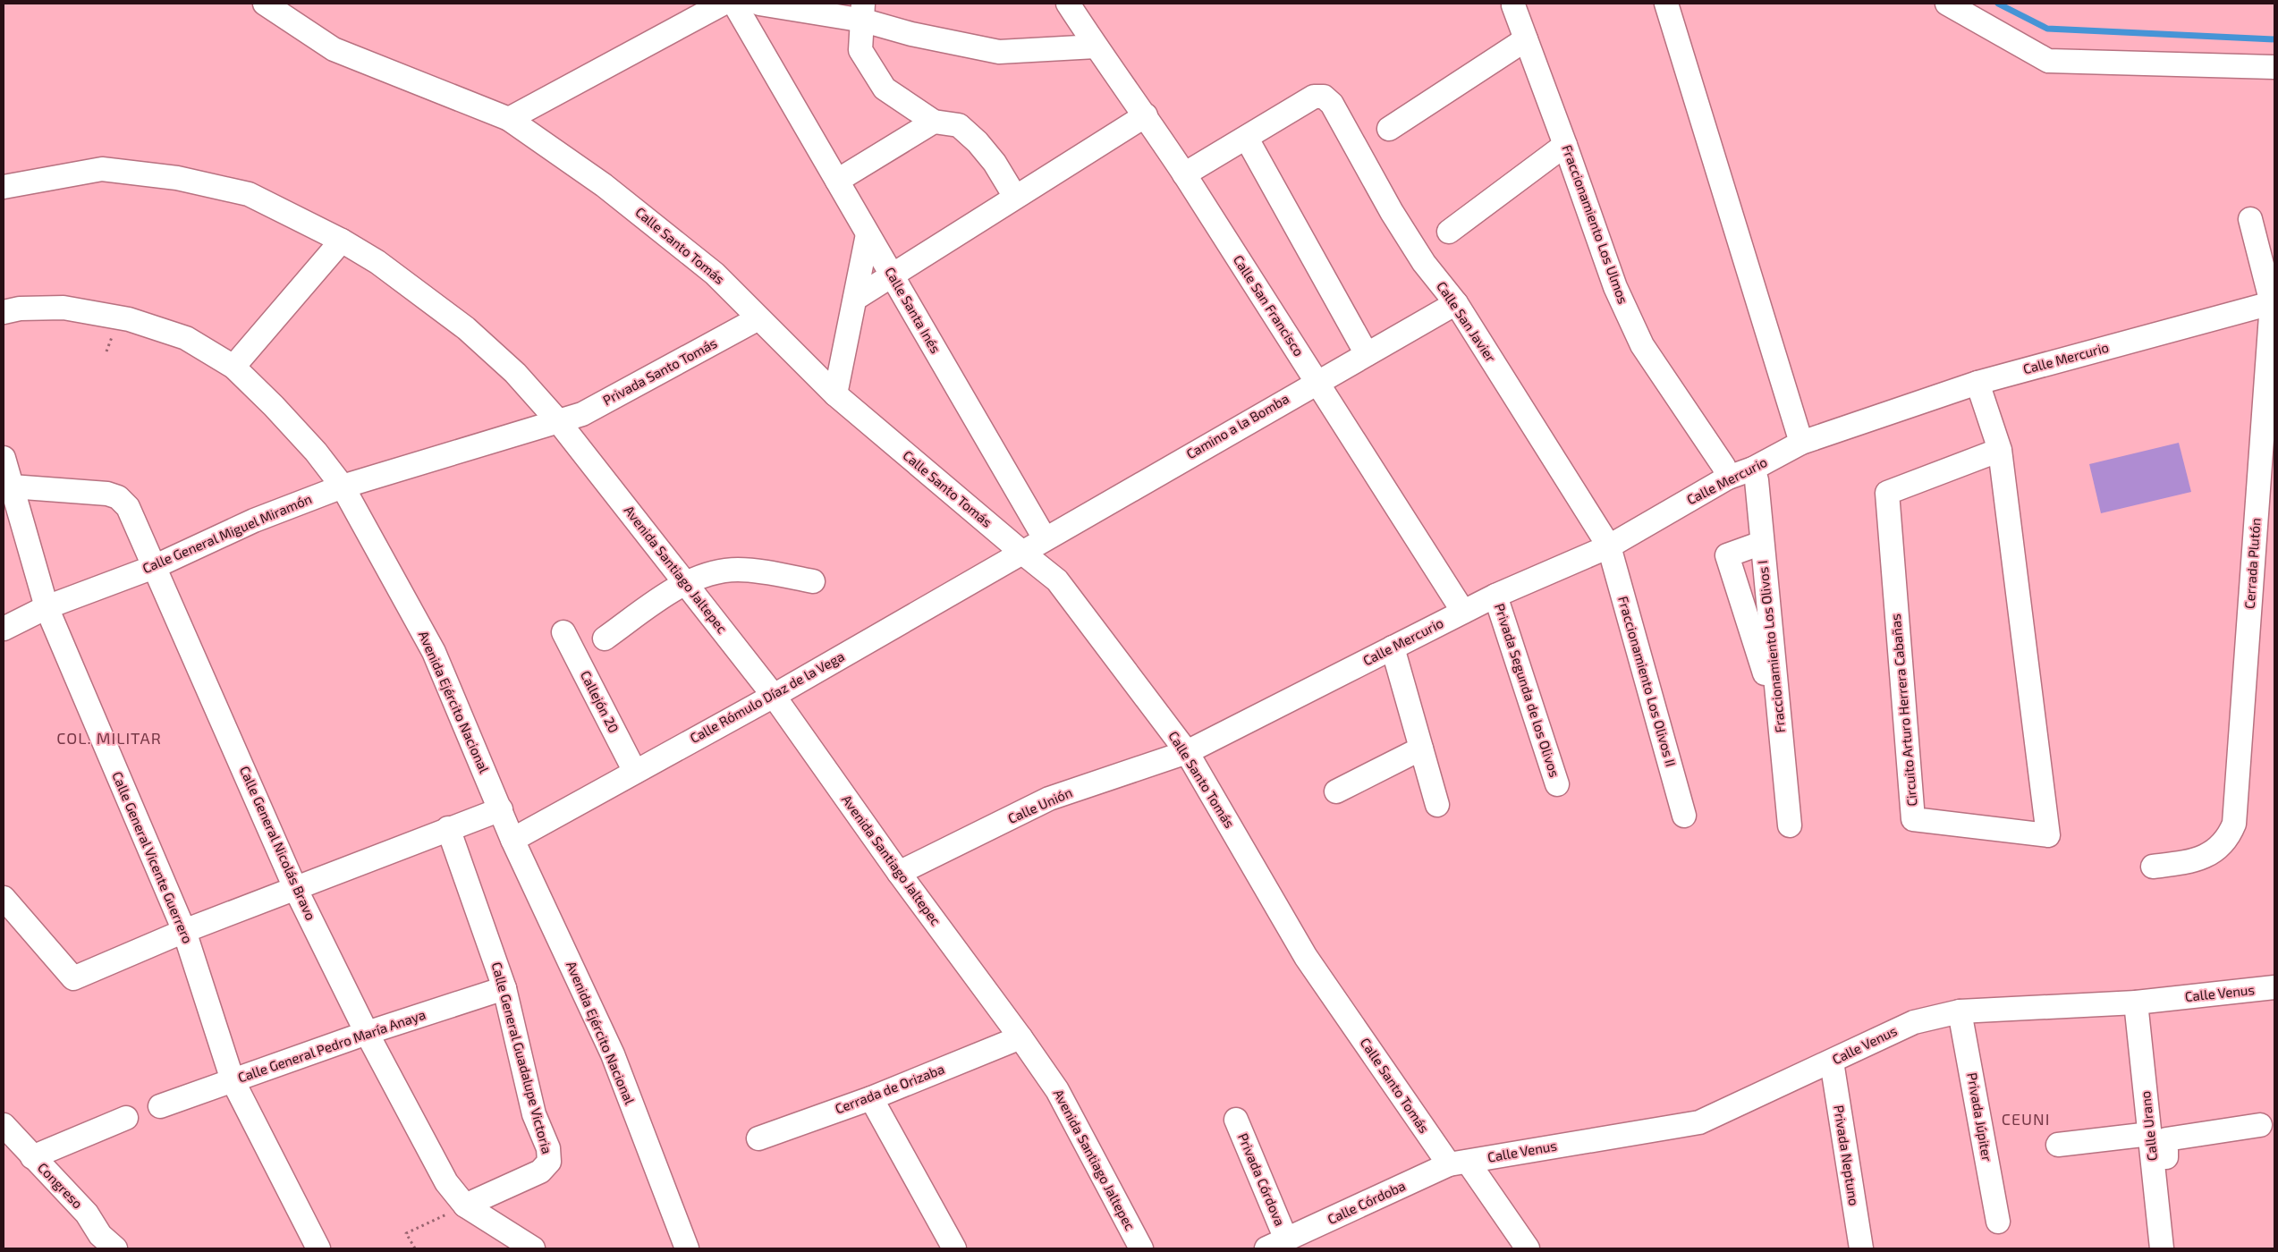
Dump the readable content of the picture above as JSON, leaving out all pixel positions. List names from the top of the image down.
{
  "streets": {
    "street": [
      "Fraccionamiento Los Ulmos",
      "Calle Santo Tomás",
      "Calle San Francisco",
      "Calle Santa Inés",
      "Calle San Javier",
      "Calle Mercurio",
      "Privada Santo Tomás",
      "Camino a la Bomba",
      "Calle General Miguel Miramón",
      "Cerrada Plutón",
      "Avenida Santiago Jaltepec",
      "Fraccionamiento Los Olivos I",
      "Fraccionamiento Los Olivos II",
      "Privada Segunda de los Olivos",
      "Calle Rómulo Díaz de la Vega",
      "Avenida Ejército Nacional",
      "Callejón 20",
      "Circuito Arturo Herrera Cabañas",
      "Calle Unión",
      "Calle General Nicolás Bravo",
      "Calle General Vicente Guerrero",
      "Calle Venus",
      "Calle General Pedro María Anaya",
      "Calle General Guadalupe Victoria",
      "Cerrada de Orizaba",
      "Privada Júpiter",
      "Calle Urano",
      "Privada Neptuno",
      "Privada Córdova",
      "Congreso",
      "Calle Córdoba"
    ]
  },
  "crossings": [
    ["Fraccionamiento Los Ulmos", "Calle Mercurio"],
    ["Calle Santo Tomás", "Calle Mercurio"],
    ["Calle Santo Tomás", "Privada Santo Tomás"],
    ["Calle Santo Tomás", "Camino a la Bomba"],
    ["Calle Santo Tomás", "Calle Rómulo Díaz de la Vega"],
    ["Calle Santo Tomás", "Calle Unión"],
    ["Calle Santo Tomás", "Calle Venus"],
    ["Calle Santo Tomás", "Calle Córdoba"],
    ["Calle San Francisco", "Calle Mercurio"],
    ["Calle San Francisco", "Camino a la Bomba"],
    ["Calle Santa Inés", "Camino a la Bomba"],
    ["Calle San Javier", "Calle Mercurio"],
    ["Calle San Javier", "Camino a la Bomba"],
    ["Calle San Javier", "Fraccionamiento Los Olivos II"],
    ["Calle Mercurio", "Cerrada Plutón"],
    ["Calle Mercurio", "Fraccionamiento Los Olivos I"],
    ["Calle Mercurio", "Fraccionamiento Los Olivos II"],
    ["Calle Mercurio", "Privada Segunda de los Olivos"],
    ["Calle Mercurio", "Circuito Arturo Herrera Cabañas"],
    ["Calle Mercurio", "Calle Unión"],
    ["Privada Santo Tomás", "Calle General Miguel Miramón"],
    ["Privada Santo Tomás", "Avenida Santiago Jaltepec"],
    ["Camino a la Bomba", "Calle Rómulo Díaz de la Vega"],
    ["Calle General Miguel Miramón", "Avenida Santiago Jaltepec"],
    ["Calle General Miguel Miramón", "Avenida Ejército Nacional"],
    ["Calle General Miguel Miramón", "Calle General Nicolás Bravo"],
    ["Calle General Miguel Miramón", "Calle General Vicente Guerrero"],
    ["Avenida Santiago Jaltepec", "Calle Rómulo Díaz de la Vega"],
    ["Avenida Santiago Jaltepec", "Calle Unión"],
    ["Avenida Santiago Jaltepec", "Cerrada de Orizaba"],
    ["Calle Rómulo Díaz de la Vega", "Avenida Ejército Nacional"],
    ["Calle Rómulo Díaz de la Vega", "Callejón 20"],
    ["Calle General Nicolás Bravo", "Calle General Vicente Guerrero"],
    ["Calle General Nicolás Bravo", "Calle General Pedro María Anaya"],
    ["Calle General Nicolás Bravo", "Calle General Guadalupe Victoria"],
    ["Calle General Vicente Guerrero", "Calle General Pedro María Anaya"],
    ["Calle Venus", "Privada Júpiter"],
    ["Calle Venus", "Calle Urano"],
    ["Calle Venus", "Privada Neptuno"],
    ["Calle Venus", "Calle Córdoba"],
    ["Calle General Pedro María Anaya", "Calle General Guadalupe Victoria"],
    ["Privada Córdova", "Calle Córdoba"]
  ],
  "districts": ["COL. MILITAR", "CEUNI"]
}
